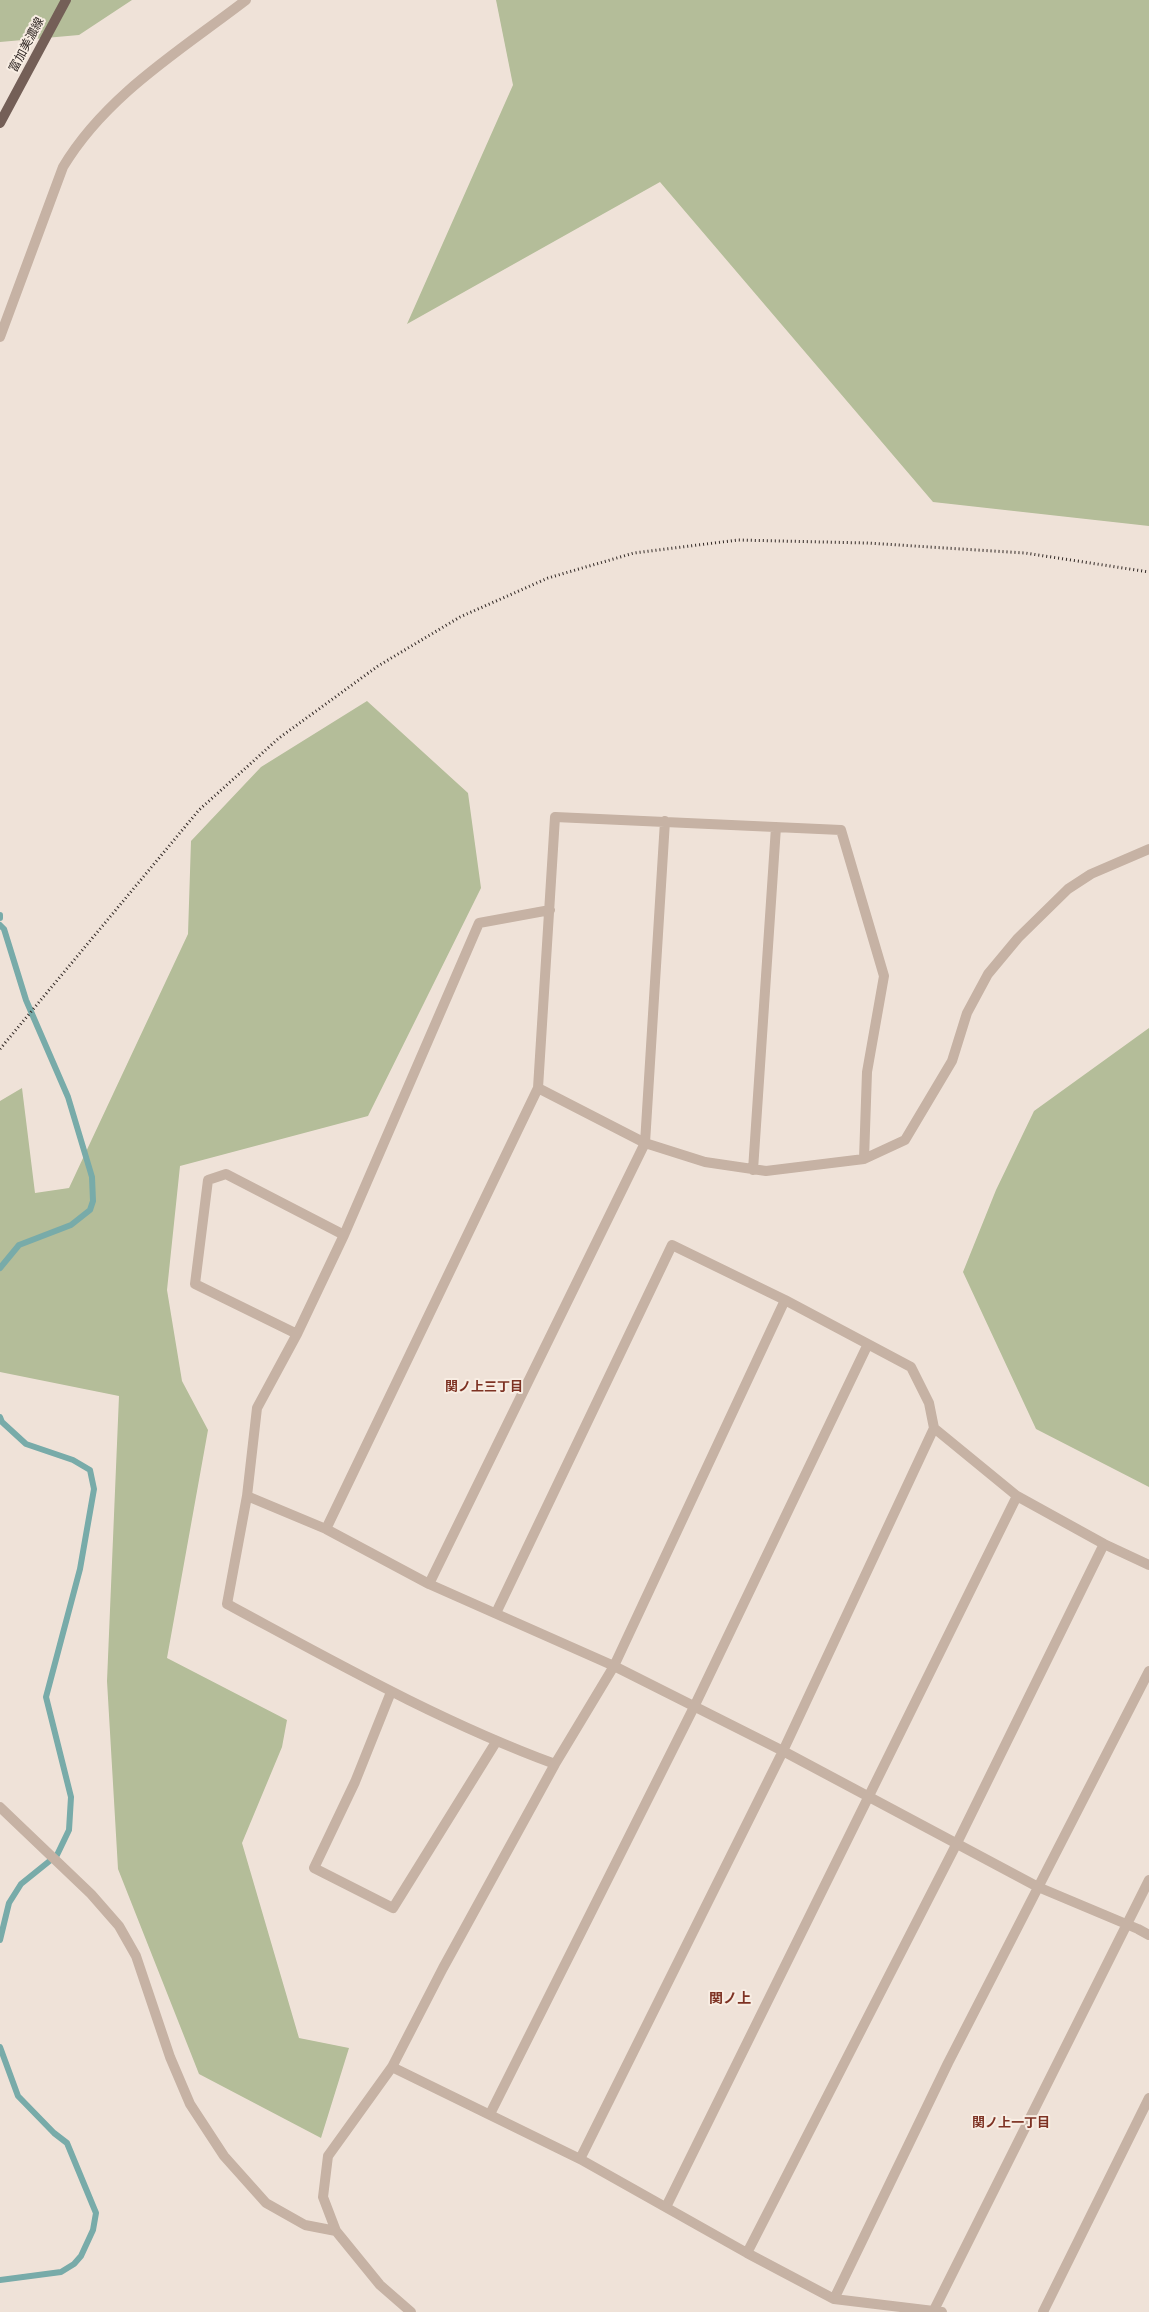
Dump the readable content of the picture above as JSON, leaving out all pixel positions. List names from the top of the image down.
{
  "streets": {
    "main road": ["富加美濃線"]
  },
  "districts": ["関ノ上三丁目", "関ノ上", "関ノ上一丁目"]
}
